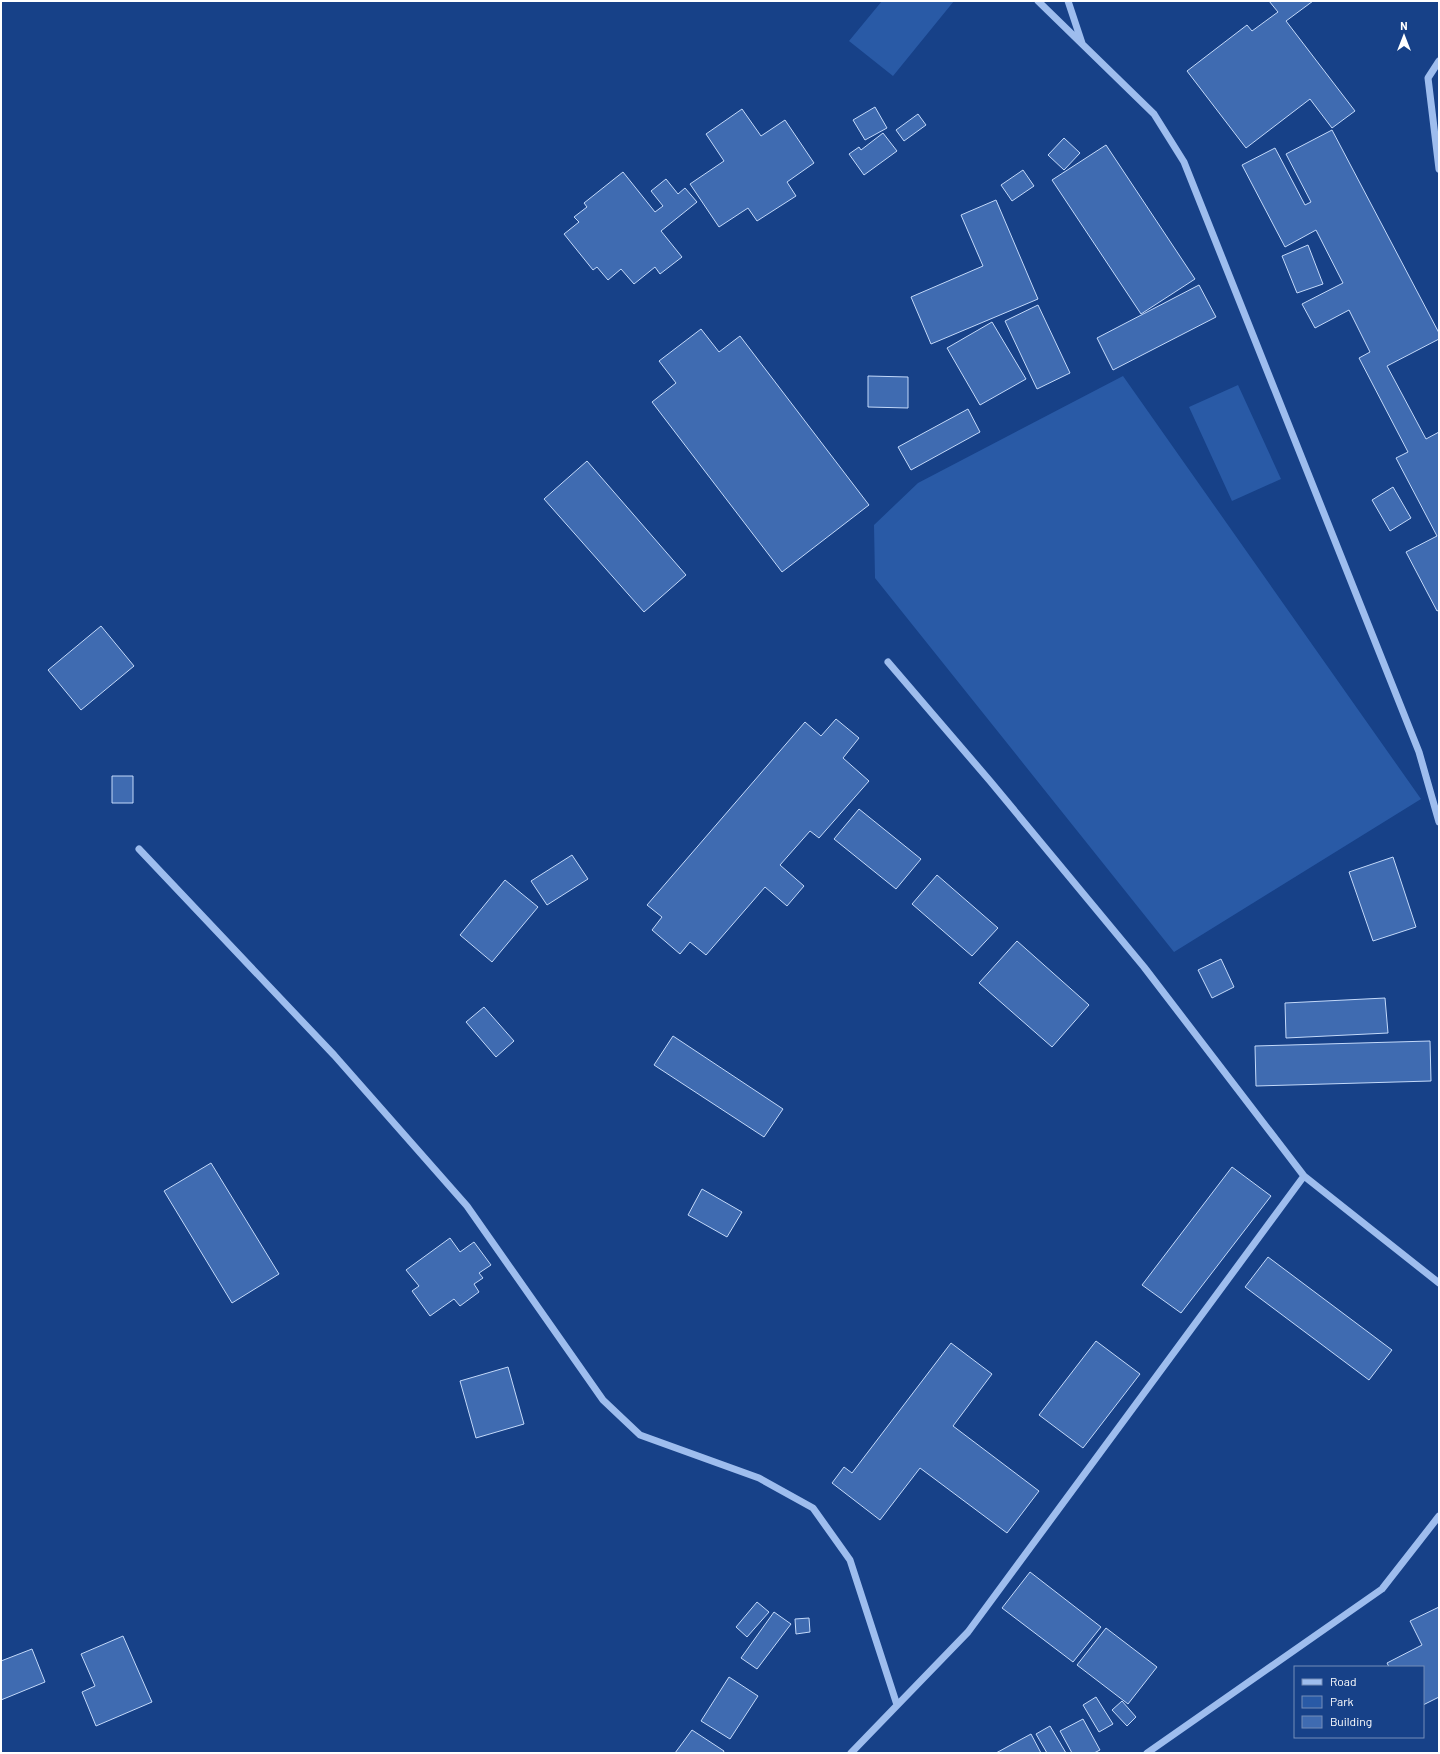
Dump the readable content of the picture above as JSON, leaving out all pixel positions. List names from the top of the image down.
{
  "legend": ["Road", "Park", "Building"],
  "north": "top"
}
